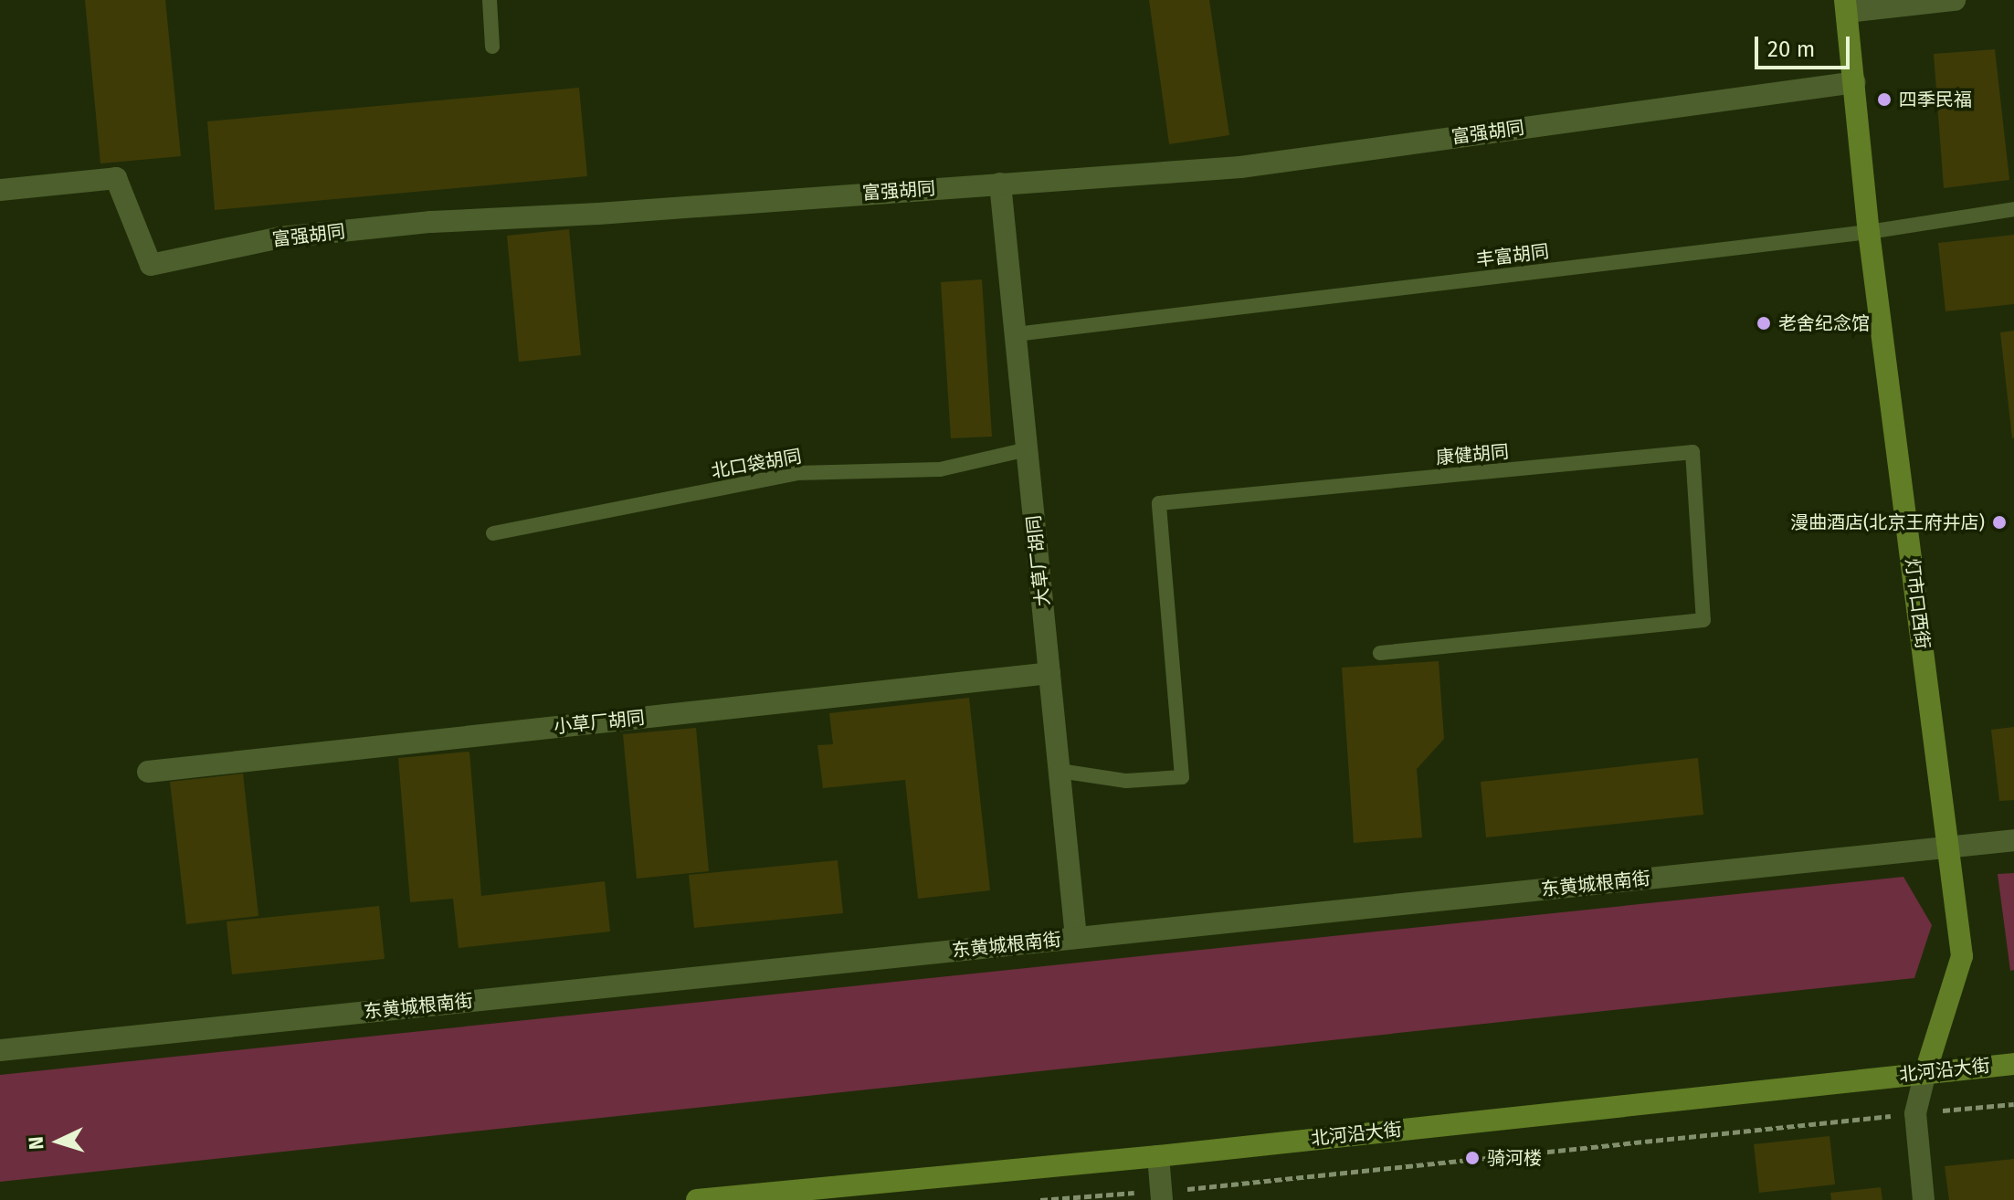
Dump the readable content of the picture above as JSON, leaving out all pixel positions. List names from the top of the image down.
{
  "streets": {
    "main road": ["灯市口西街", "北河沿大街"],
    "street": [
      "富强胡同",
      "大草厂胡同",
      "小草厂胡同",
      "东黄城根南街"
    ],
    "lane": ["丰富胡同", "康健胡同", "北口袋胡同"]
  },
  "crossings": [
    ["富强胡同", "大草厂胡同"],
    ["富强胡同", "灯市口西街"],
    ["丰富胡同", "大草厂胡同"],
    ["丰富胡同", "灯市口西街"],
    ["康健胡同", "大草厂胡同"],
    ["北口袋胡同", "大草厂胡同"],
    ["大草厂胡同", "小草厂胡同"],
    ["大草厂胡同", "东黄城根南街"],
    ["灯市口西街", "东黄城根南街"],
    ["灯市口西街", "北河沿大街"]
  ],
  "places": [
    "四季民福",
    "老舍纪念馆",
    "漫曲酒店(北京王府井店)",
    "骑河楼"
  ],
  "scale_bar": "20 m",
  "north": "left"
}
